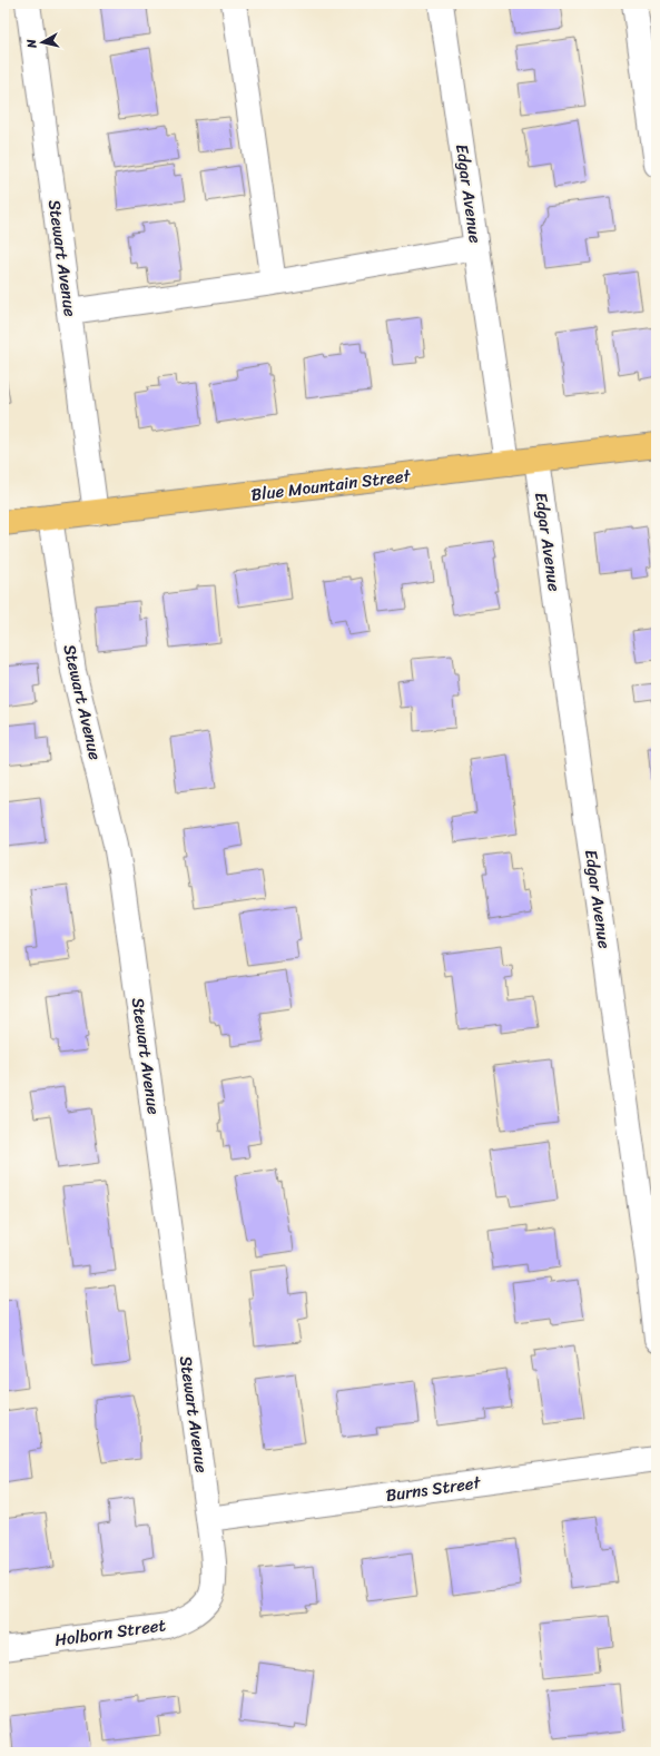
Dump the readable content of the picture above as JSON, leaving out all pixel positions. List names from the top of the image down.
{
  "streets": {
    "main road": ["Blue Mountain Street"],
    "street": [
      "Edgar Avenue",
      "Stewart Avenue",
      "Burns Street",
      "Holborn Street"
    ]
  },
  "crossings": [
    ["Edgar Avenue", "Blue Mountain Street"],
    ["Stewart Avenue", "Blue Mountain Street"],
    ["Stewart Avenue", "Burns Street"],
    ["Stewart Avenue", "Holborn Street"]
  ],
  "north": "left"
}
